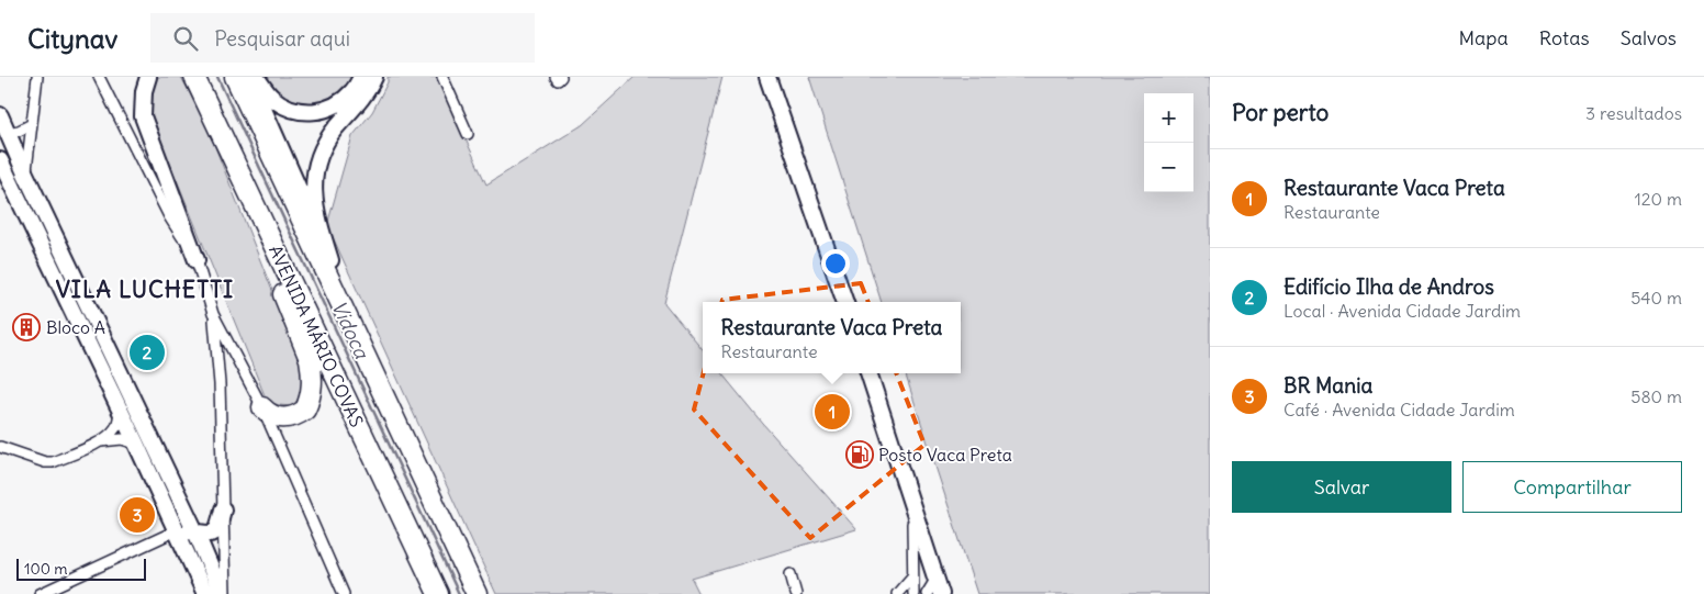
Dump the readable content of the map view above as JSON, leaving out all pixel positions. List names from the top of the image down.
{
  "streets": {
    "highway": ["AVENIDA MÁRIO COVAS"]
  },
  "districts": ["VILA LUCHETTI"],
  "water": ["Vidoca"],
  "places": {
    "building": ["Bloco A"],
    "fuel station": ["Posto Vaca Preta"]
  },
  "scale_bar": "100 m",
  "page": {
    "header": "Citynav",
    "search": "Pesquisar aqui",
    "nav": ["Mapa", "Rotas", "Salvos"],
    "heading": ["Por perto", "3 resultados"],
    "map_buttons": ["+", "−"],
    "list": [
      {
        "mark": "1",
        "name": "Restaurante Vaca Preta",
        "note": "Restaurante",
        "value": "120 m"
      },
      {
        "mark": "2",
        "name": "Edifício Ilha de Andros",
        "note": "Local · Avenida Cidade Jardim",
        "value": "540 m"
      },
      {
        "mark": "3",
        "name": "BR Mania",
        "note": "Café · Avenida Cidade Jardim",
        "value": "580 m"
      }
    ],
    "popup": ["Restaurante Vaca Preta", "Restaurante"],
    "pins": ["2", "1", "3"],
    "buttons": ["Salvar", "Compartilhar"],
    "scale": "100 m"
  }
}
